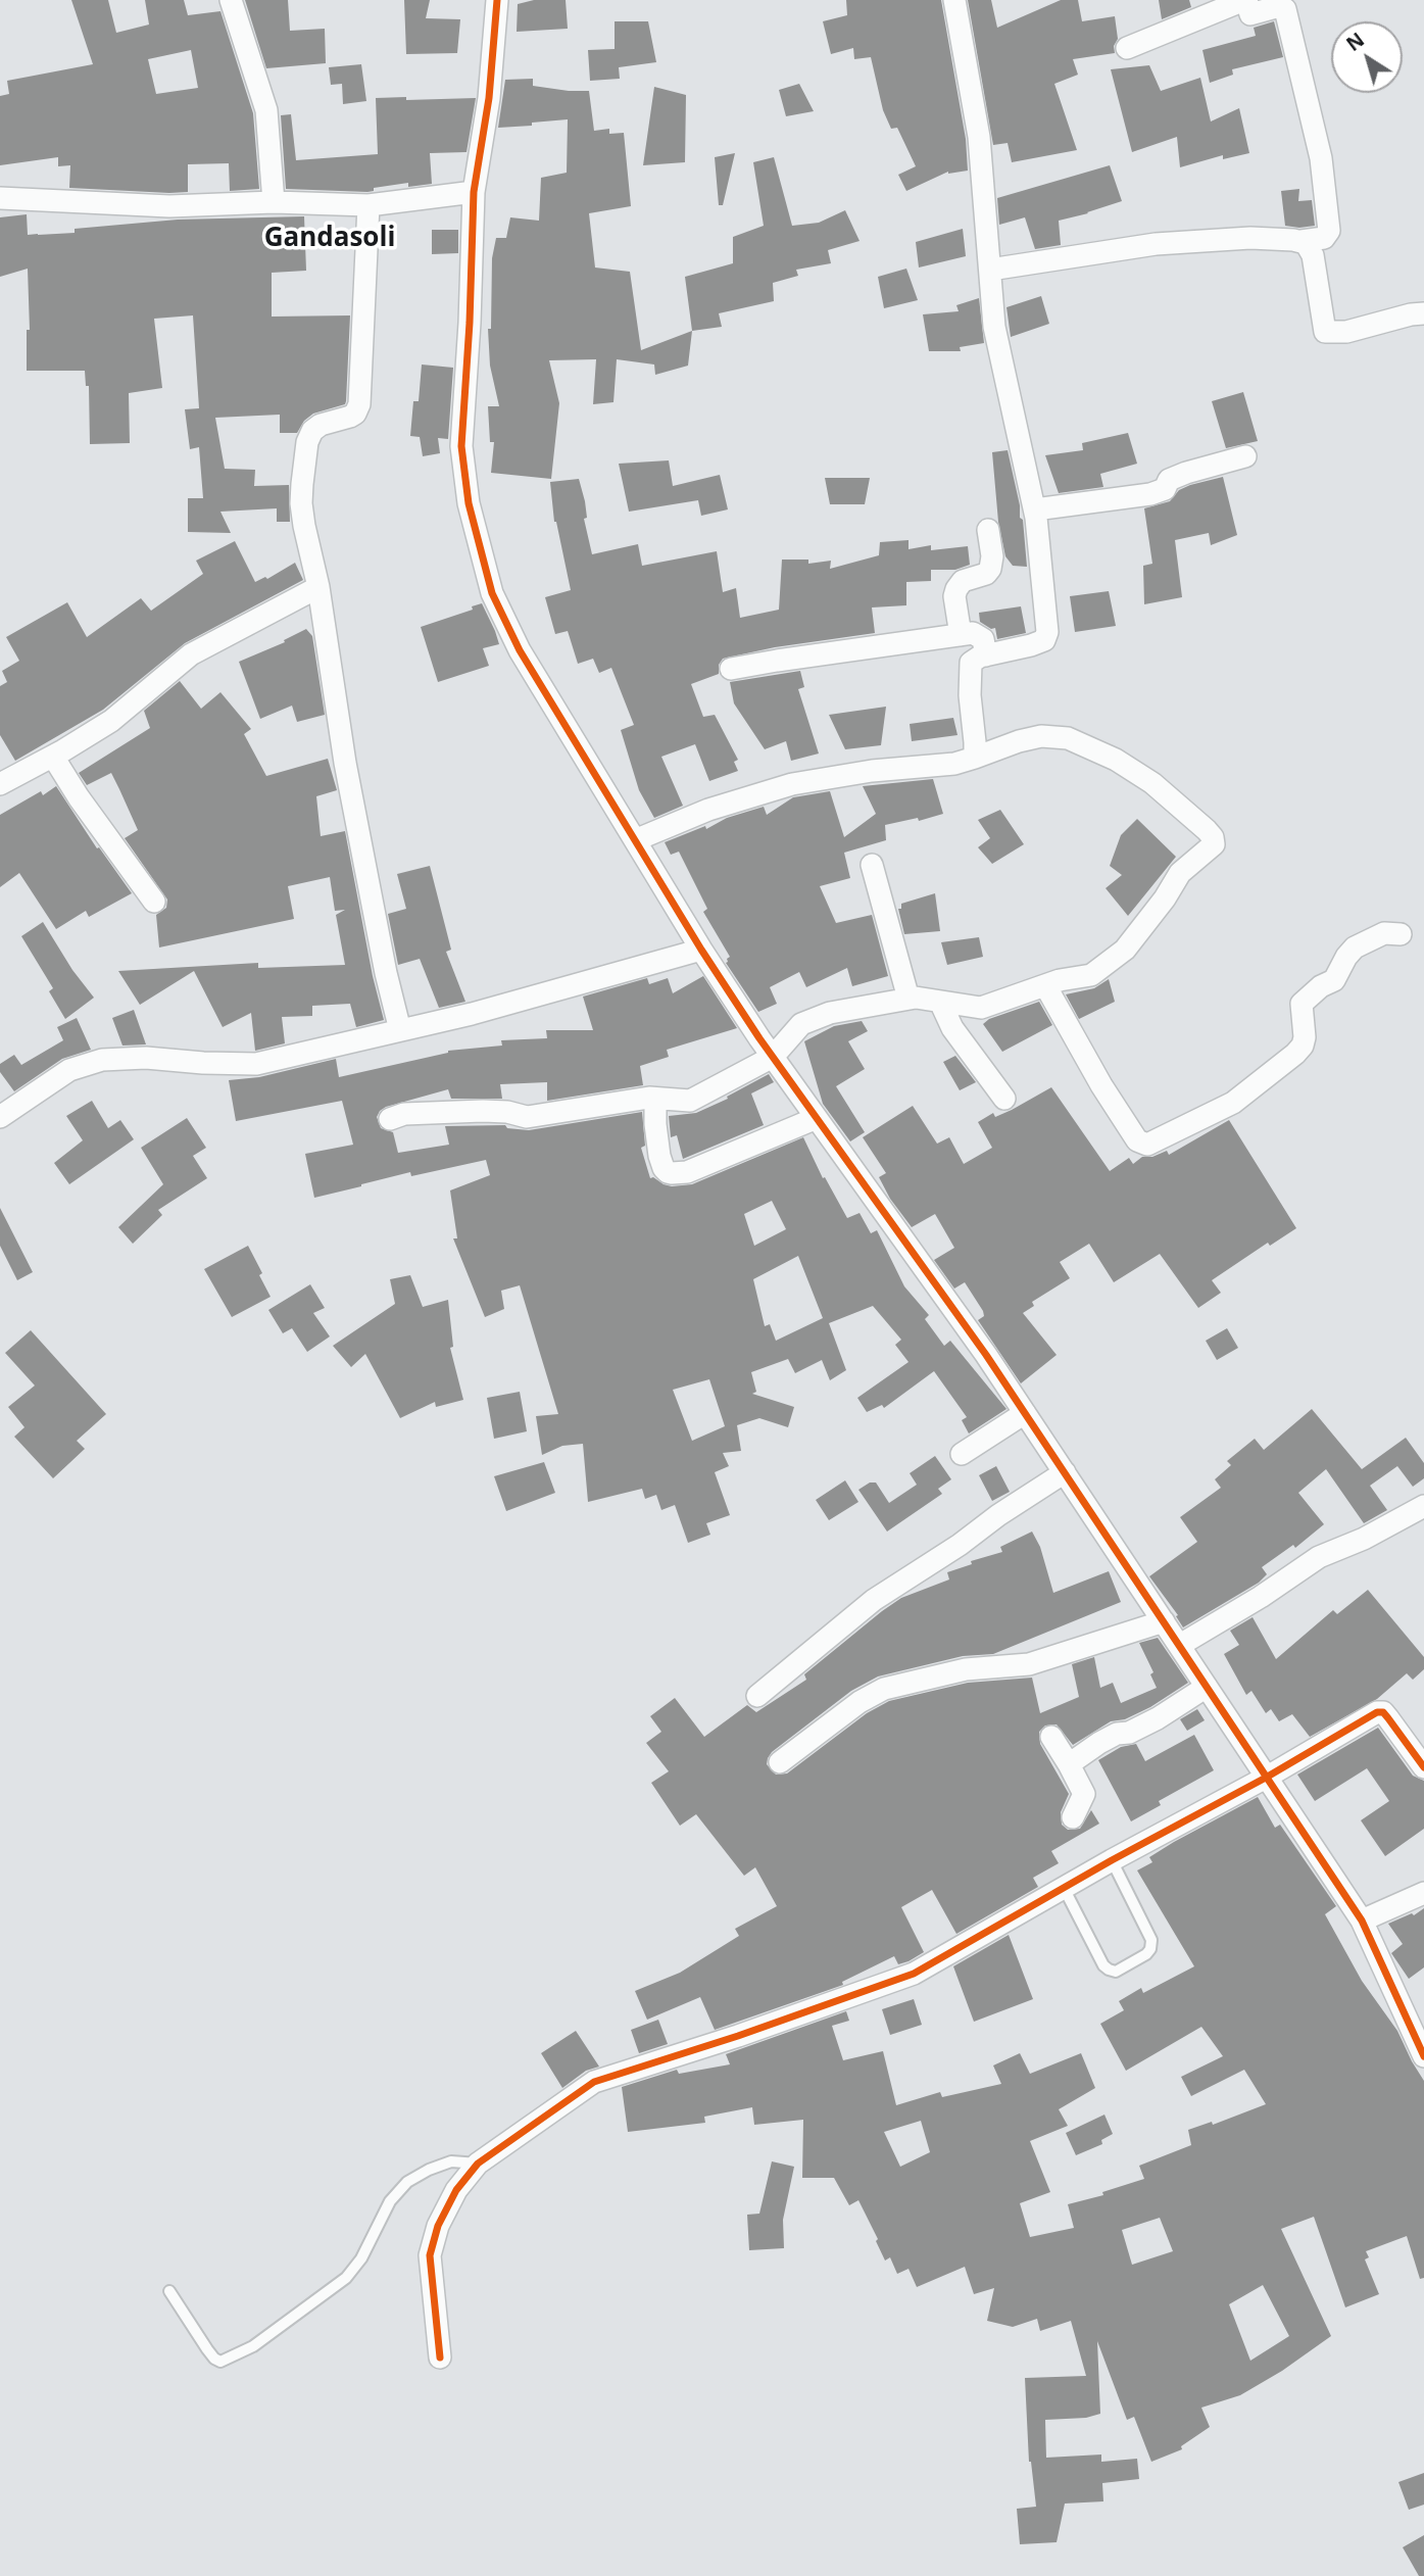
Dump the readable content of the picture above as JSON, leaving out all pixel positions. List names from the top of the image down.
{
  "districts": ["Gandasoli"],
  "north": "top left"
}
